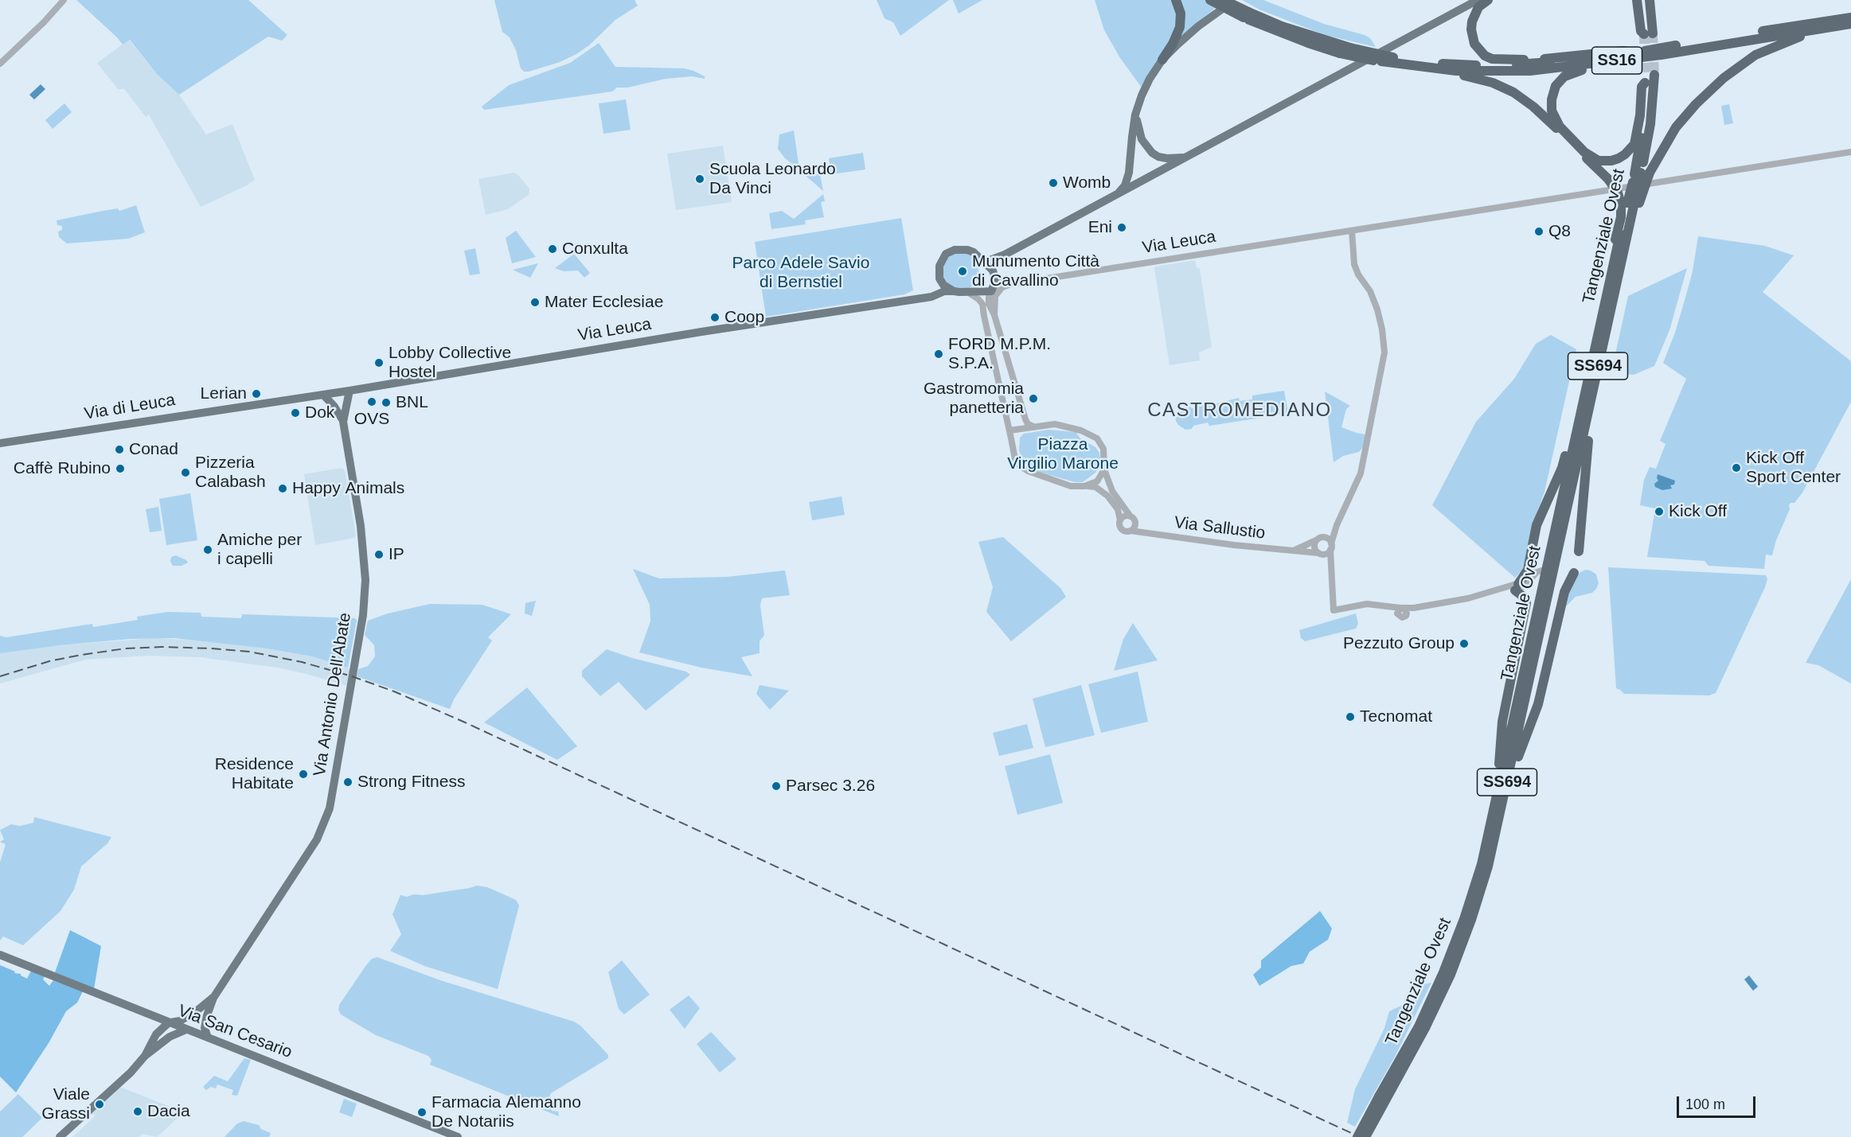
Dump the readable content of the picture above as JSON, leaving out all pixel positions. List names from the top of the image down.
{
  "streets": {
    "highway": ["SS16", "Tangenziale Ovest", "SS694"],
    "main road": [
      "Via Leuca",
      "Via di Leuca",
      "Via Antonio Dell'Abate",
      "Via San Cesario"
    ],
    "street": ["Via Sallustio"]
  },
  "crossings": [
    ["SS16", "Tangenziale Ovest"],
    ["Via Leuca", "Via di Leuca"],
    ["Via Leuca", "Via Antonio Dell'Abate"],
    ["Via di Leuca", "Via Antonio Dell'Abate"],
    ["Via Antonio Dell'Abate", "Via San Cesario"]
  ],
  "districts": ["CASTROMEDIANO"],
  "parks": ["Parco Adele Savio di Bernstiel", "Piazza Virgilio Marone"],
  "places": [
    "Scuola Leonardo Da Vinci",
    "Womb",
    "Eni",
    "Q8",
    "Conxulta",
    "Munumento Città di Cavallino",
    "Mater Ecclesiae",
    "Coop",
    "FORD M.P.M. S.P.A.",
    "Lobby Collective Hostel",
    "Lerian",
    "Gastromomia panetteria",
    "OVS",
    "BNL",
    "Dok",
    "Conad",
    "Kick Off Sport Center",
    "Caffè Rubino",
    "Pizzeria Calabash",
    "Happy Animals",
    "Kick Off",
    "Amiche per i capelli",
    "IP",
    "Pezzuto Group",
    "Tecnomat",
    "Residence Habitate",
    "Strong Fitness",
    "Parsec 3.26",
    "Viale Grassi",
    "Dacia",
    "Farmacia Alemanno De Notariis"
  ],
  "scale_bar": "100 m"
}
